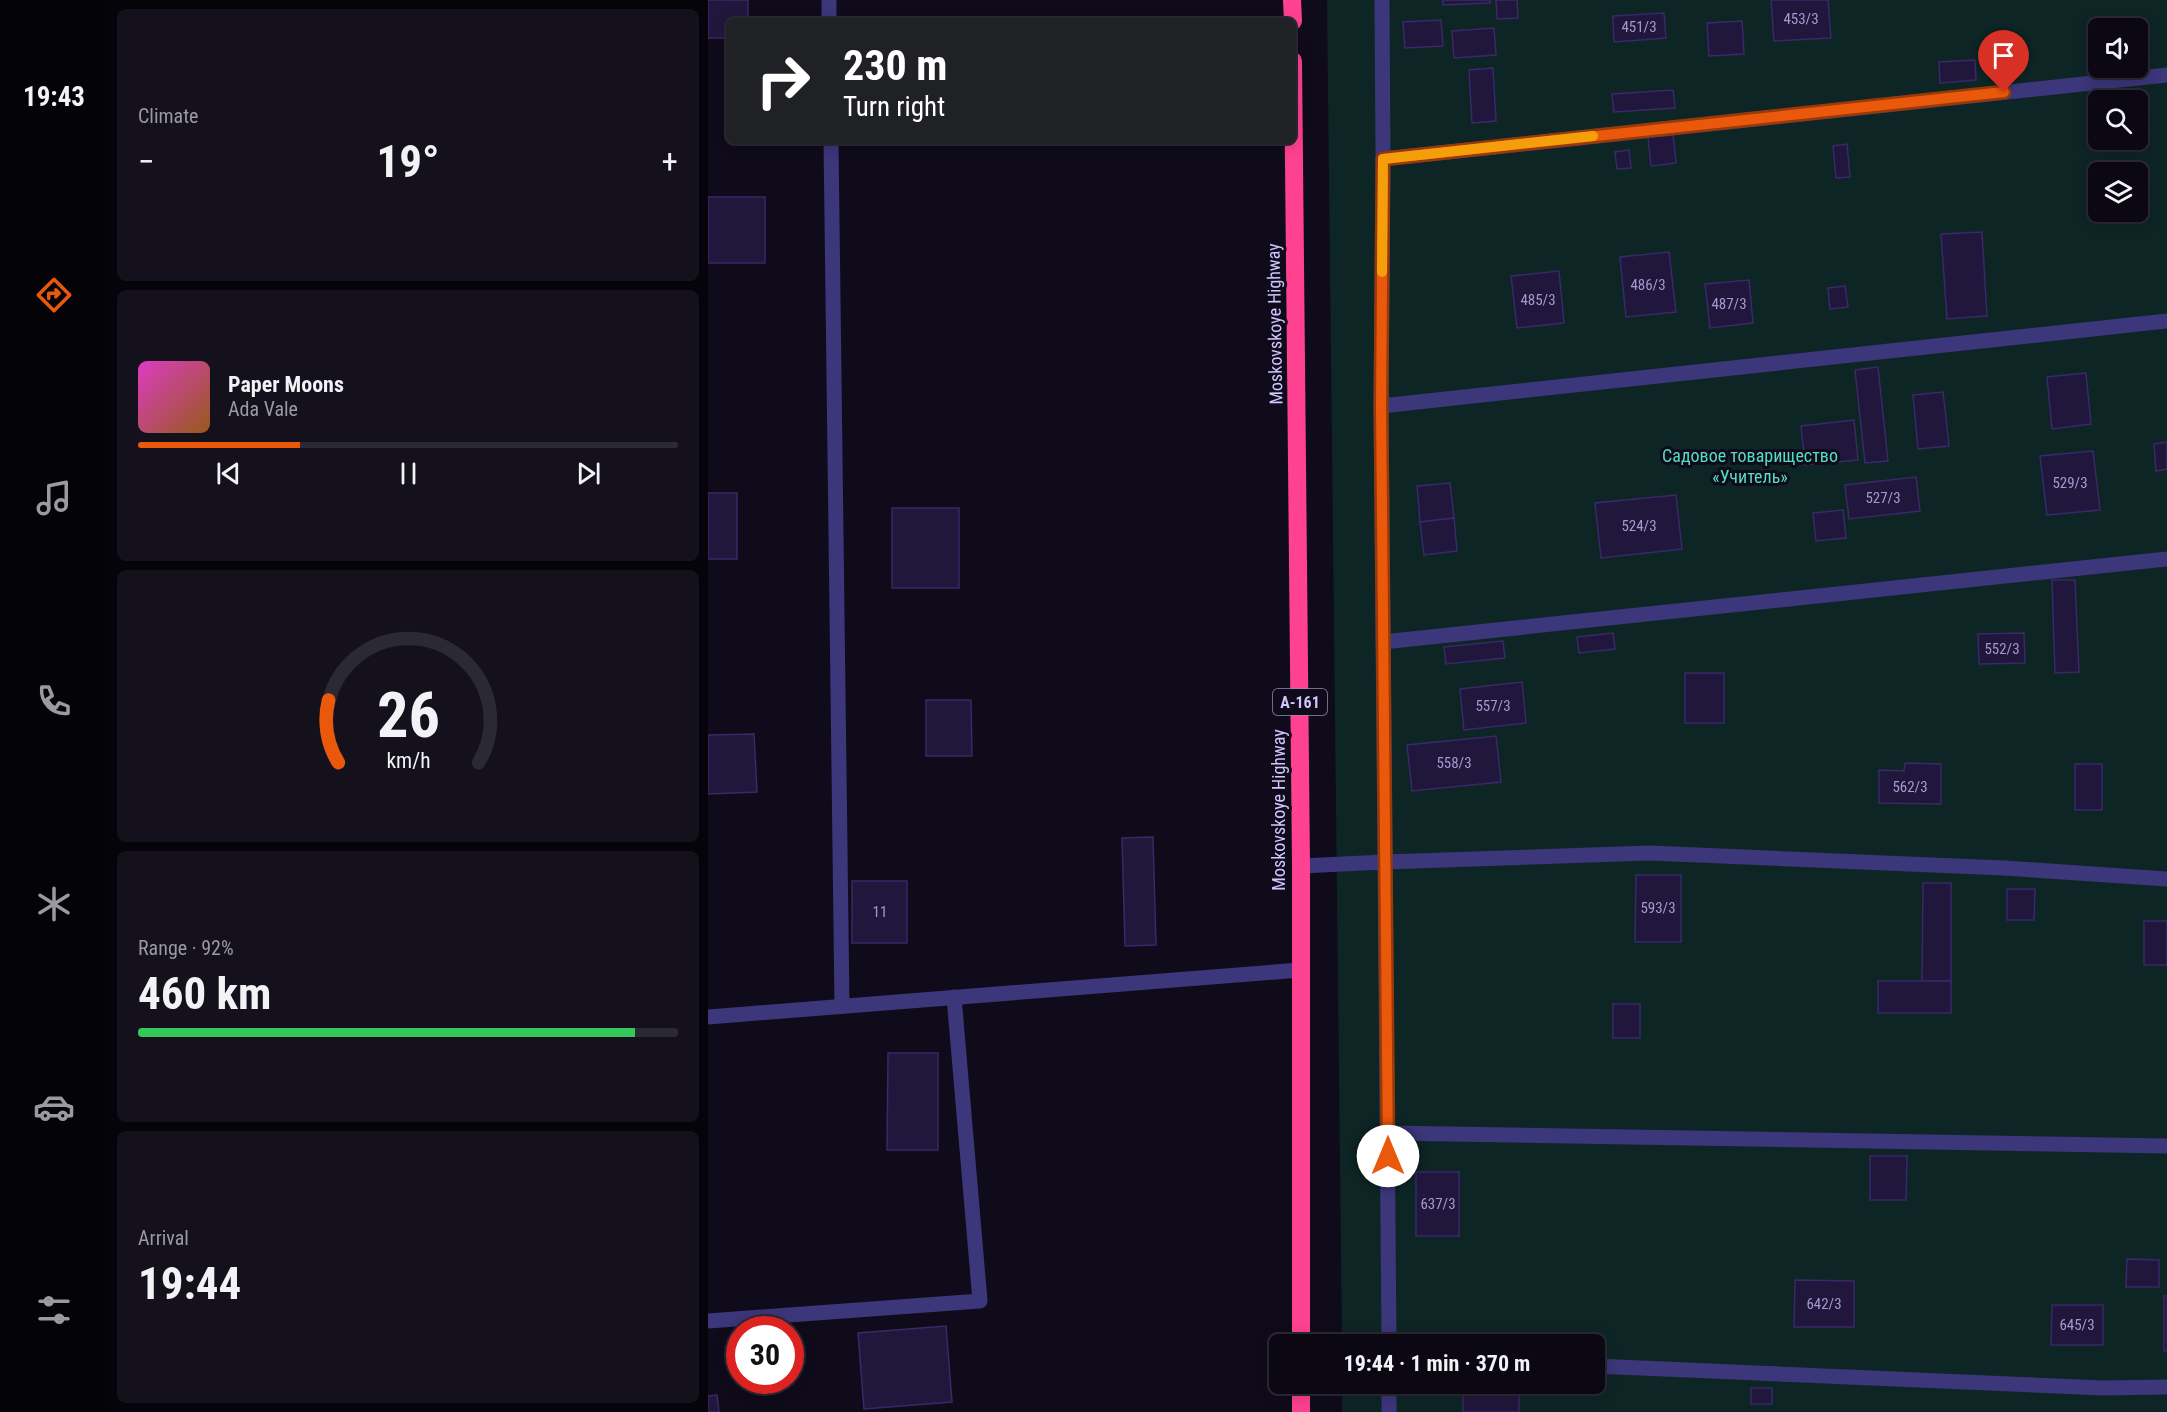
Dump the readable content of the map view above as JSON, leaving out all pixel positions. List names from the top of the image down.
{
  "streets": {
    "highway": ["Moskovskoye Highway", "А-161"]
  },
  "parks": ["Садовое товарищество «Учитель»"],
  "house_numbers": [
    "453/3",
    "451/3",
    "486/3",
    "485/3",
    "487/3",
    "529/3",
    "527/3",
    "524/3",
    "552/3",
    "557/3",
    "558/3",
    "562/3",
    "593/3",
    "11",
    "637/3",
    "642/3",
    "645/3"
  ],
  "page": {
    "tabs": "19:43",
    "tile": [
      "Climate",
      ["Range · 92%", "460 km"],
      ["Arrival", "19:44"]
    ],
    "turn": ["230 m", "Turn right"],
    "heat": ["−", "19°", "+"],
    "song": ["Paper Moons", "Ada Vale"],
    "limit": "30",
    "trip": "19:44 · 1 min · 370 m",
    "gauge": ["26", "km/h"]
  }
}
